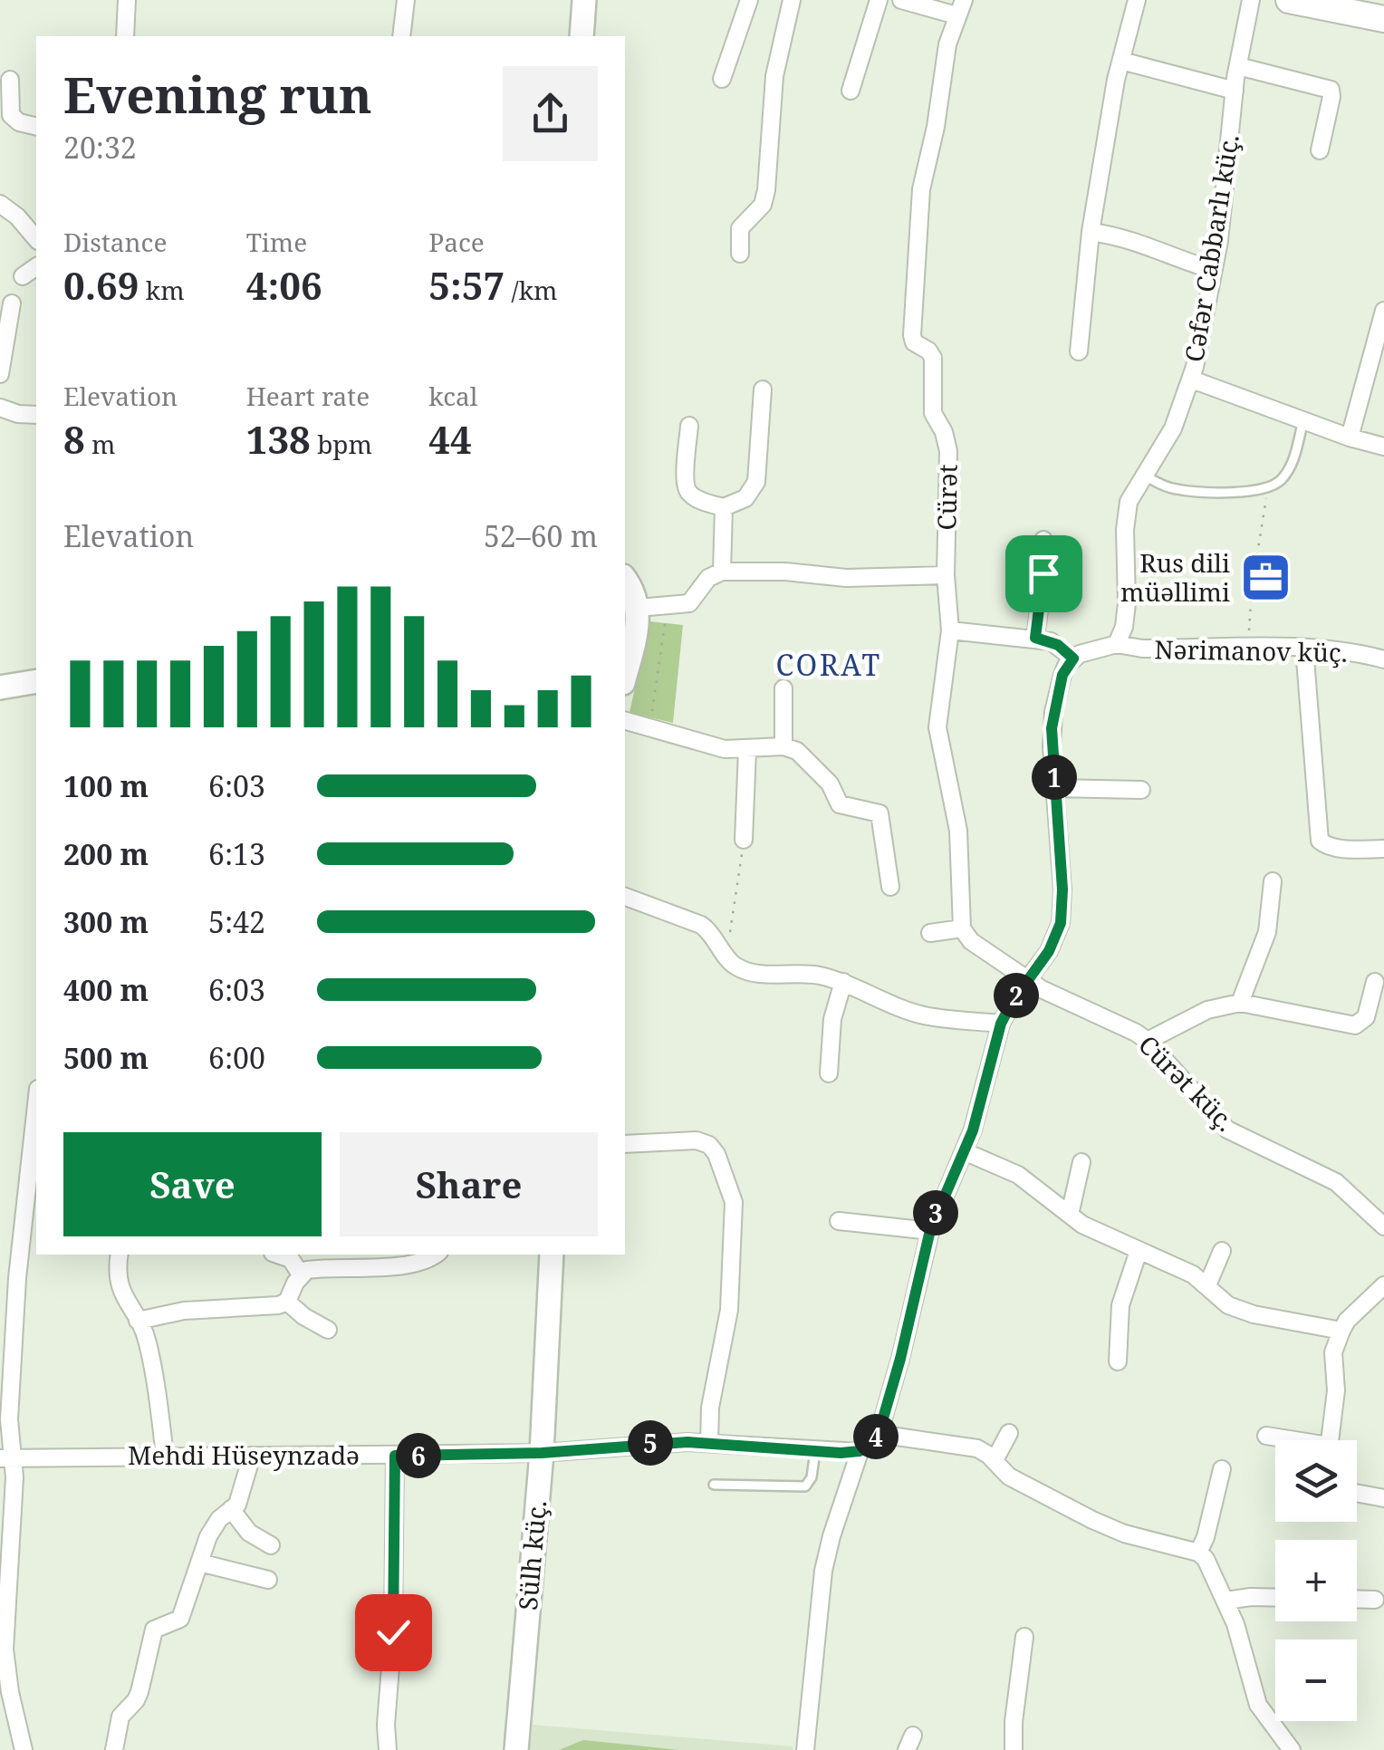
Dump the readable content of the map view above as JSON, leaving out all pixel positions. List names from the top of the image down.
{
  "streets": {
    "street": [
      "Cəfər Cabbarlı küç.",
      "Cürət",
      "Nərimanov küç.",
      "Cürət küç.",
      "Mehdi Hüseynzadə",
      "Sülh küç."
    ]
  },
  "crossings": [
    ["Cəfər Cabbarlı küç.", "Nərimanov küç."],
    ["Mehdi Hüseynzadə", "Sülh küç."]
  ],
  "districts": ["CORAT"],
  "places": {
    "office": ["Rus dili müəllimi"]
  },
  "page": {
    "heading": ["Evening run", "20:32"],
    "stats": [
      ["Distance", "0.69 km"],
      ["Time", "4:06"],
      ["Pace", "5:57 /km"],
      ["Elevation", "8 m"],
      ["Heart rate", "138 bpm"],
      ["kcal", "44"]
    ],
    "chart": ["Elevation", "52–60 m"],
    "list": [
      {
        "name": "100 m",
        "note": "6:03"
      },
      {
        "name": "200 m",
        "note": "6:13"
      },
      {
        "name": "300 m",
        "note": "5:42"
      },
      {
        "name": "400 m",
        "note": "6:03"
      },
      {
        "name": "500 m",
        "note": "6:00"
      }
    ],
    "pins": [
      "1",
      "2",
      "3",
      "4",
      "5",
      "6"
    ],
    "buttons": ["Save", "Share"],
    "map_buttons": ["+", "−"]
  }
}
